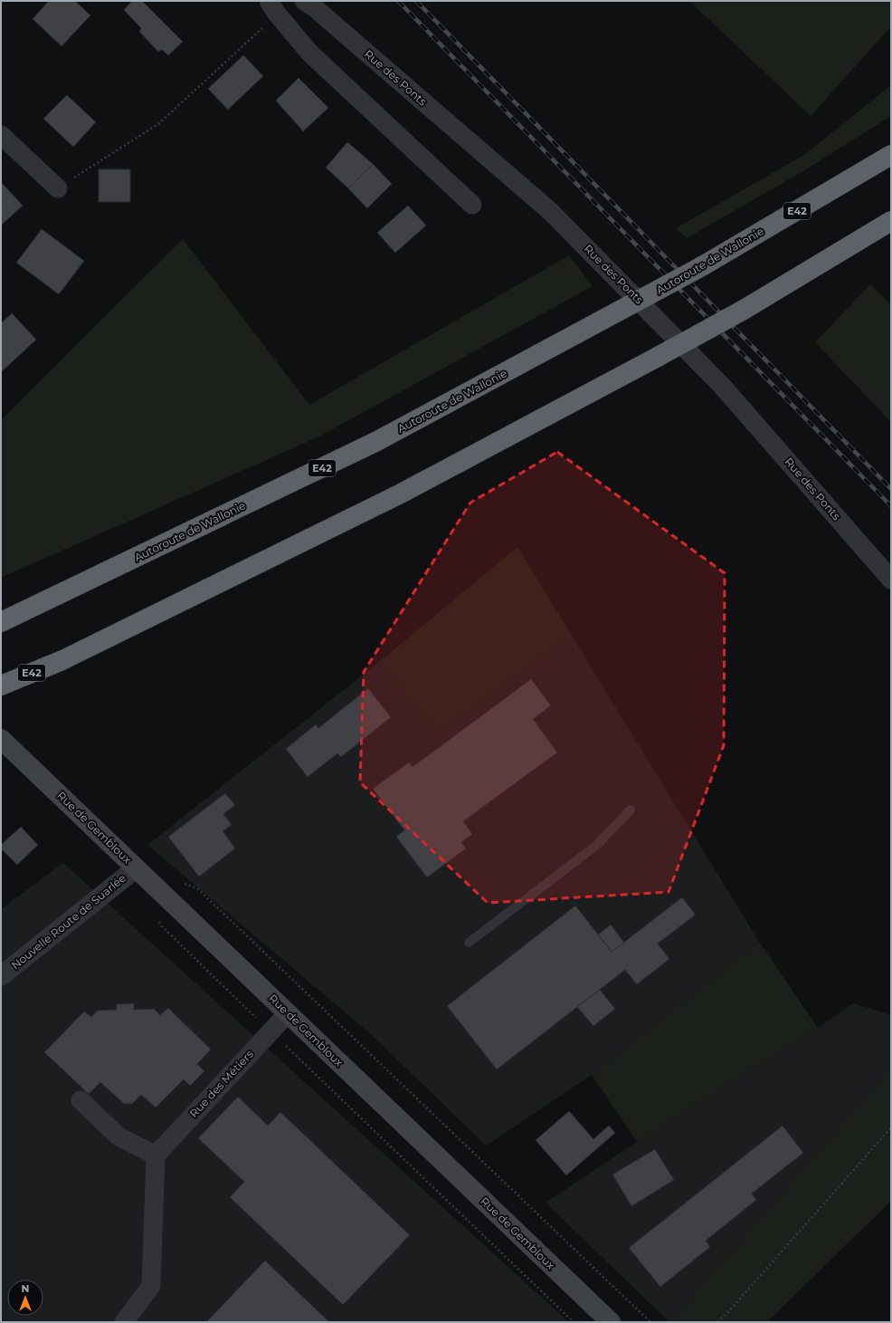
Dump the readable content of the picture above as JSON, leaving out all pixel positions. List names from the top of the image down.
{
  "streets": {
    "highway": ["E42", "Autoroute de Wallonie"],
    "main road": ["Rue de Gembloux"],
    "street": ["Rue des Ponts", "Nouvelle Route de Suarlée", "Rue des Métiers"]
  },
  "crossings": [
    ["Rue de Gembloux", "Nouvelle Route de Suarlée"],
    ["Rue de Gembloux", "Rue des Métiers"]
  ],
  "north": "top"
}
